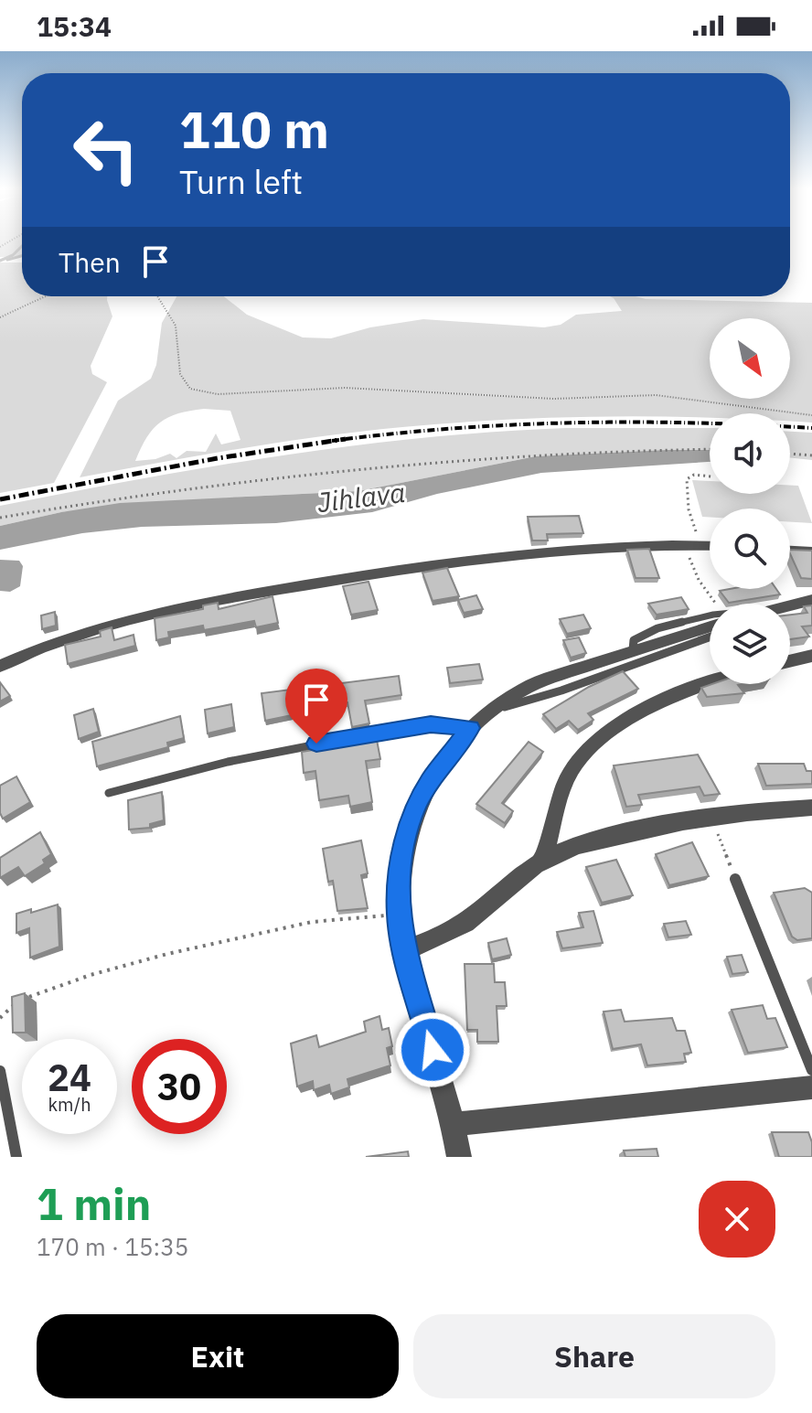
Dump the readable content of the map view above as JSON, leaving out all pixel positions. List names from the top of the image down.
{
  "water": ["Jihlava"],
  "north": "bottom right",
  "page": {
    "status": "15:34",
    "turn": ["110 m", "Turn left"],
    "then": "Then",
    "speed": "24 km/h",
    "limit": "30",
    "heading": ["1 min", "170 m · 15:35"],
    "buttons": ["Exit", "Share"]
  }
}
